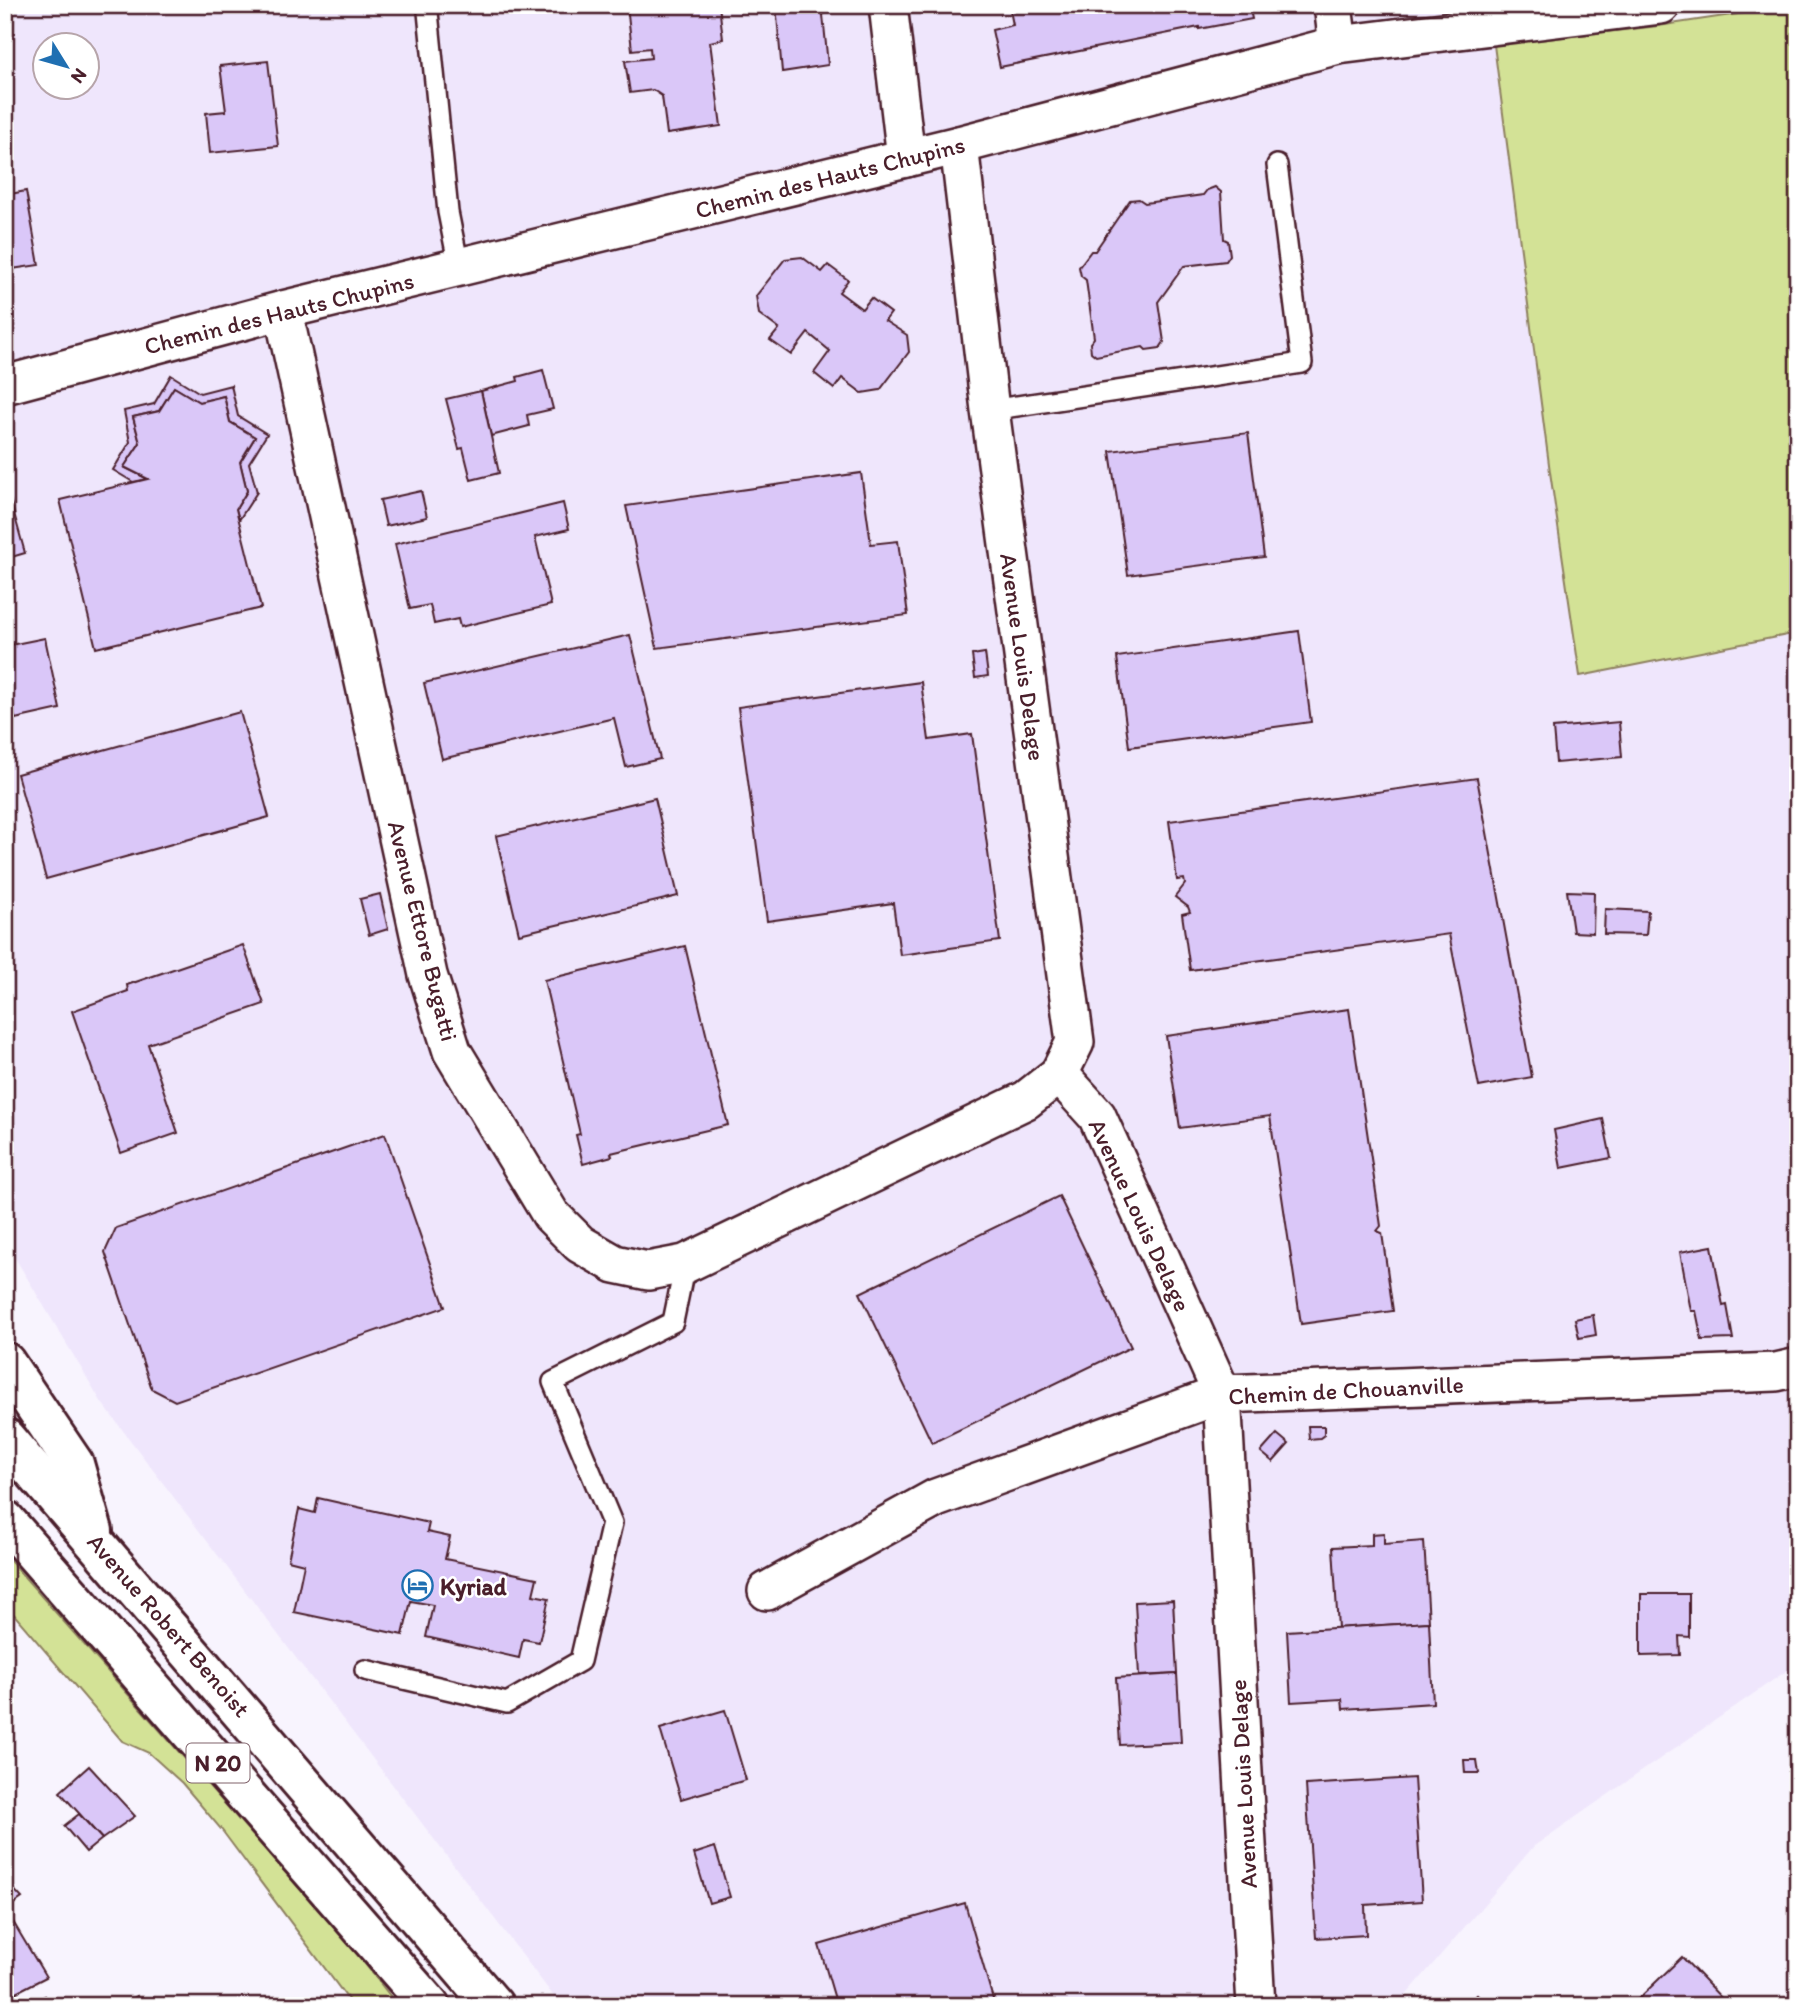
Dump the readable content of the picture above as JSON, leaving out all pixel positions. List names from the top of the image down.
{
  "streets": {
    "main road": ["Avenue Robert Benoist", "N 20"],
    "street": [
      "Chemin des Hauts Chupins",
      "Avenue Louis Delage",
      "Avenue Ettore Bugatti",
      "Chemin de Chouanville"
    ]
  },
  "crossings": [
    ["Chemin des Hauts Chupins", "Avenue Louis Delage"],
    ["Chemin des Hauts Chupins", "Avenue Ettore Bugatti"],
    ["Avenue Louis Delage", "Avenue Ettore Bugatti"],
    ["Avenue Louis Delage", "Chemin de Chouanville"]
  ],
  "places": {
    "hotel": ["Kyriad"]
  },
  "north": "bottom right"
}
